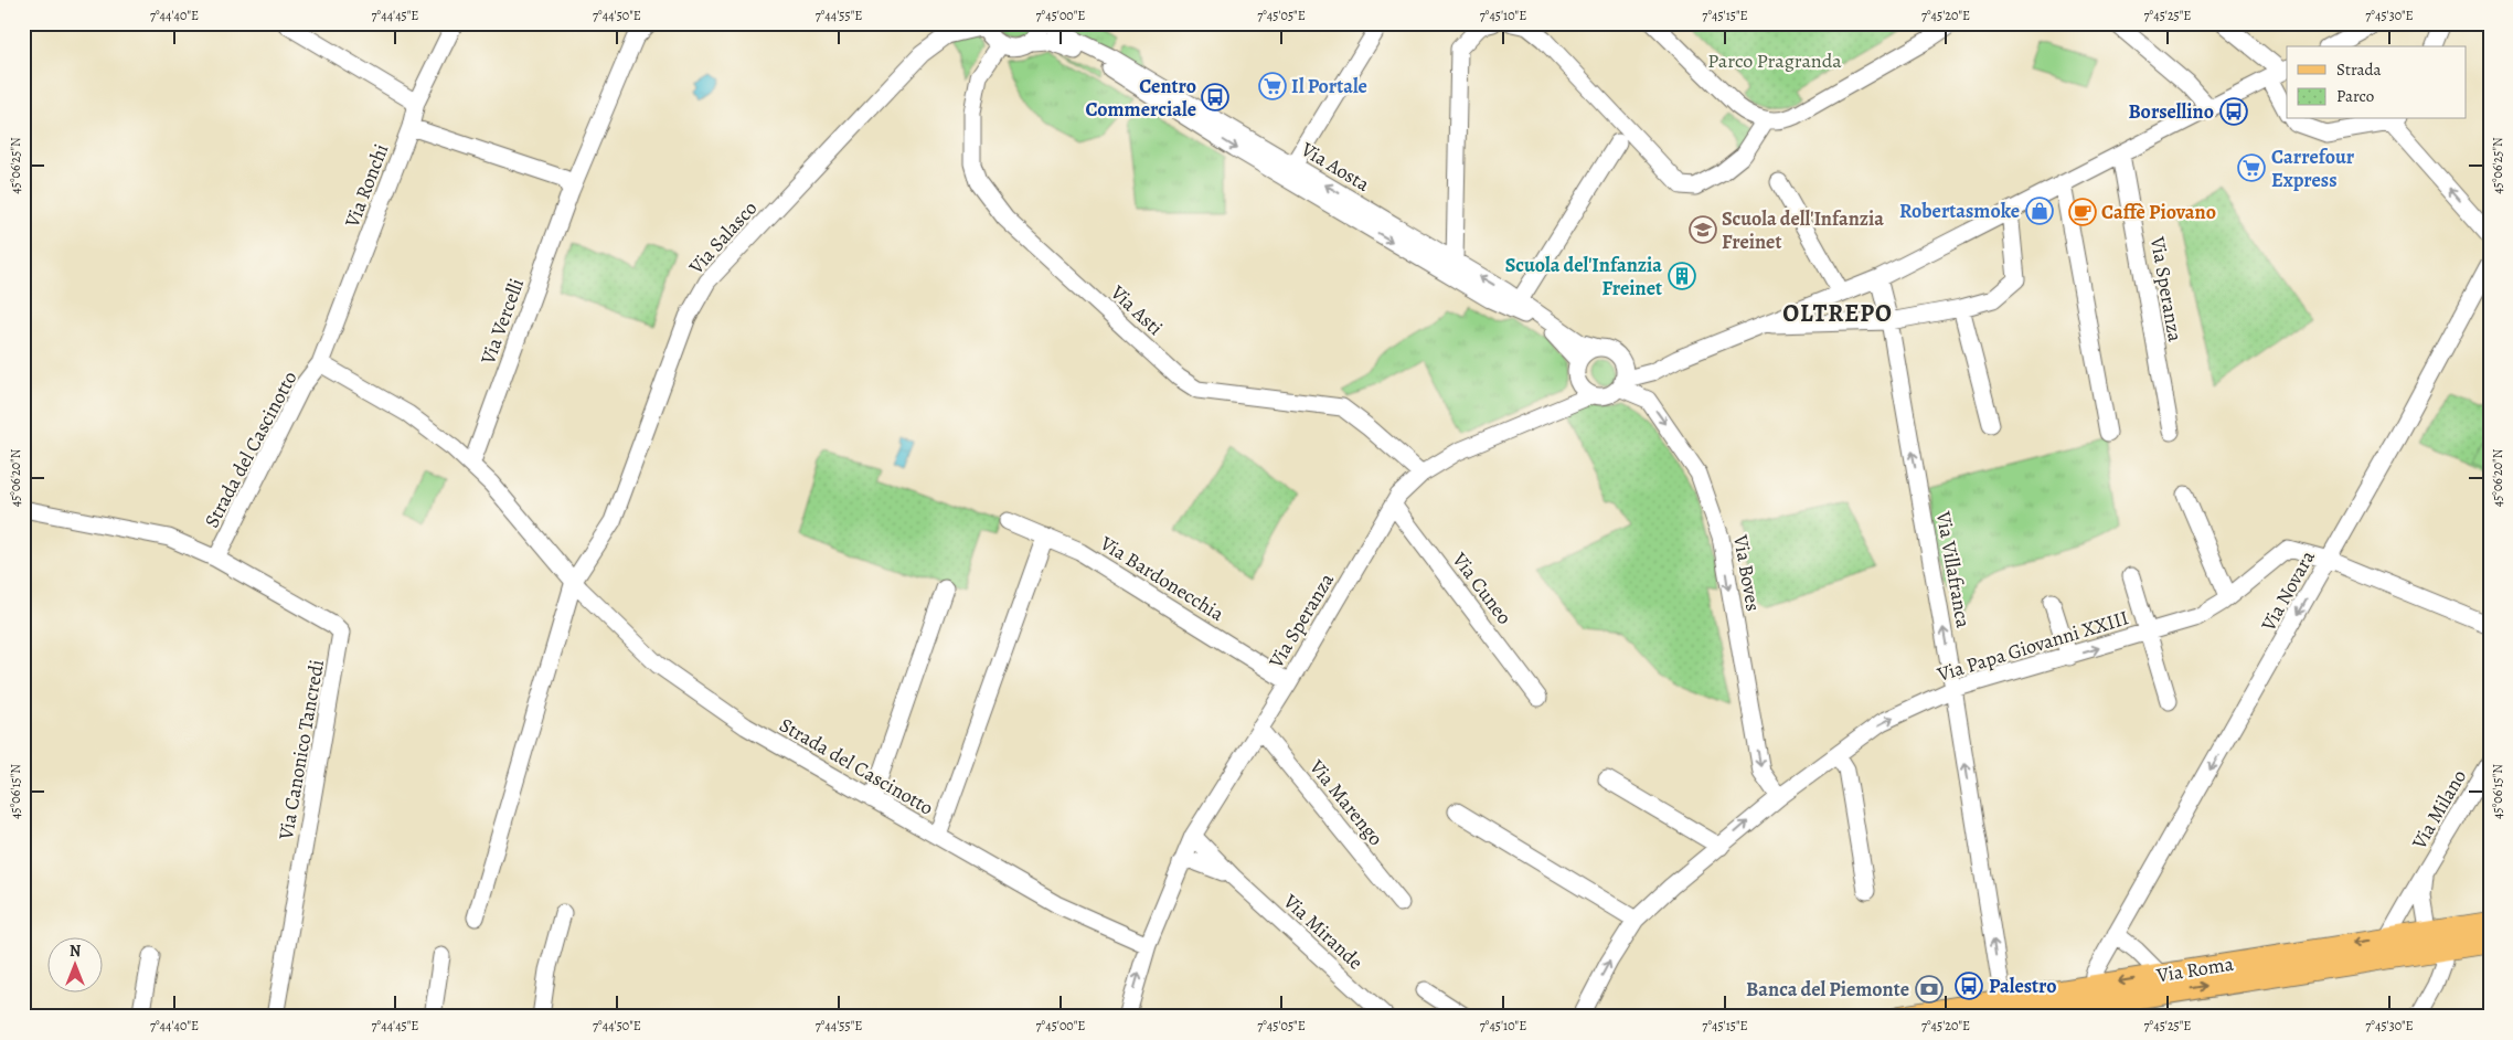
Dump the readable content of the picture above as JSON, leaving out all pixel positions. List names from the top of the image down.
{
  "streets": {
    "main road": ["Via Roma"],
    "street": [
      "Via Aosta",
      "Via Ronchi",
      "Via Salasco",
      "Via Speranza",
      "Via Asti",
      "Via Vercelli",
      "Strada del Cascinotto",
      "Via Villafranca",
      "Via Boves",
      "Via Bardonecchia",
      "Via Cuneo",
      "Via Novara",
      "Via Papa Giovanni XXIII",
      "Via Canonico Tancredi",
      "Via Marengo",
      "Via Milano",
      "Via Mirande"
    ]
  },
  "crossings": [
    ["Via Aosta", "Via Speranza"],
    ["Via Aosta", "Via Asti"],
    ["Via Aosta", "Via Boves"],
    ["Via Ronchi", "Strada del Cascinotto"],
    ["Via Salasco", "Strada del Cascinotto"],
    ["Via Speranza", "Via Asti"],
    ["Via Speranza", "Strada del Cascinotto"],
    ["Via Speranza", "Via Boves"],
    ["Via Speranza", "Via Bardonecchia"],
    ["Via Speranza", "Via Cuneo"],
    ["Via Speranza", "Via Marengo"],
    ["Via Speranza", "Via Mirande"],
    ["Via Vercelli", "Strada del Cascinotto"],
    ["Strada del Cascinotto", "Via Canonico Tancredi"],
    ["Via Villafranca", "Via Papa Giovanni XXIII"],
    ["Via Villafranca", "Via Roma"],
    ["Via Boves", "Via Papa Giovanni XXIII"],
    ["Via Novara", "Via Papa Giovanni XXIII"],
    ["Via Novara", "Via Roma"],
    ["Via Milano", "Via Roma"]
  ],
  "one_way": ["Via Boves", "Via Novara", "Via Papa Giovanni XXIII"],
  "districts": ["OLTREPO"],
  "parks": ["Parco Pragranda"],
  "places": {
    "supermarket": ["Il Portale", "Carrefour Express"],
    "bus stop": ["Centro Commerciale", "Borsellino", "Palestro"],
    "shop": ["Robertasmoke"],
    "cafe": ["Caffè Piovano"],
    "school or university": ["Scuola dell'Infanzia Freinet"],
    "building": ["Scuola del'Infanzia Freinet"],
    "bank": ["Banca del Piemonte"]
  },
  "legend": ["Strada", "Parco"],
  "north": "top",
  "coordinates": [
    "7°44'40\"E",
    "7°44'45\"E",
    "7°44'50\"E",
    "7°44'55\"E",
    "7°45'00\"E",
    "7°45'05\"E",
    "7°45'10\"E",
    "7°45'15\"E",
    "7°45'20\"E",
    "7°45'25\"E",
    "7°45'30\"E",
    "45°06'25\"N",
    "45°06'20\"N",
    "45°06'15\"N"
  ]
}
